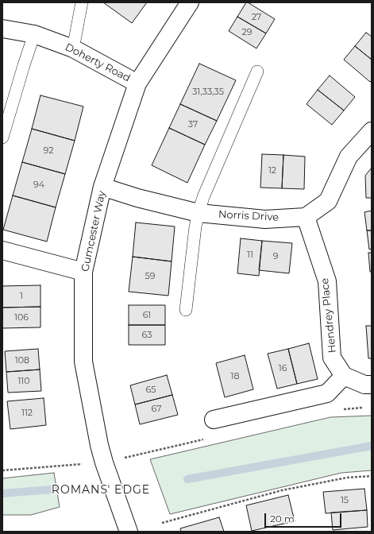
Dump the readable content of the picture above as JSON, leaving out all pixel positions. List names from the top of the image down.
{
  "streets": {
    "street": [
      "Doherty Road",
      "Norris Drive",
      "Gumcester Way",
      "Hendrey Place"
    ]
  },
  "crossings": [
    ["Doherty Road", "Gumcester Way"],
    ["Norris Drive", "Gumcester Way"],
    ["Norris Drive", "Hendrey Place"]
  ],
  "districts": ["ROMANS' EDGE"],
  "house_numbers": [
    "27",
    "29",
    "31,33,35",
    "37",
    "92",
    "12",
    "94",
    "11",
    "9",
    "59",
    "1",
    "61",
    "106",
    "63",
    "108",
    "16",
    "18",
    "110",
    "65",
    "67",
    "112",
    "15"
  ],
  "scale_bar": "20 m"
}
